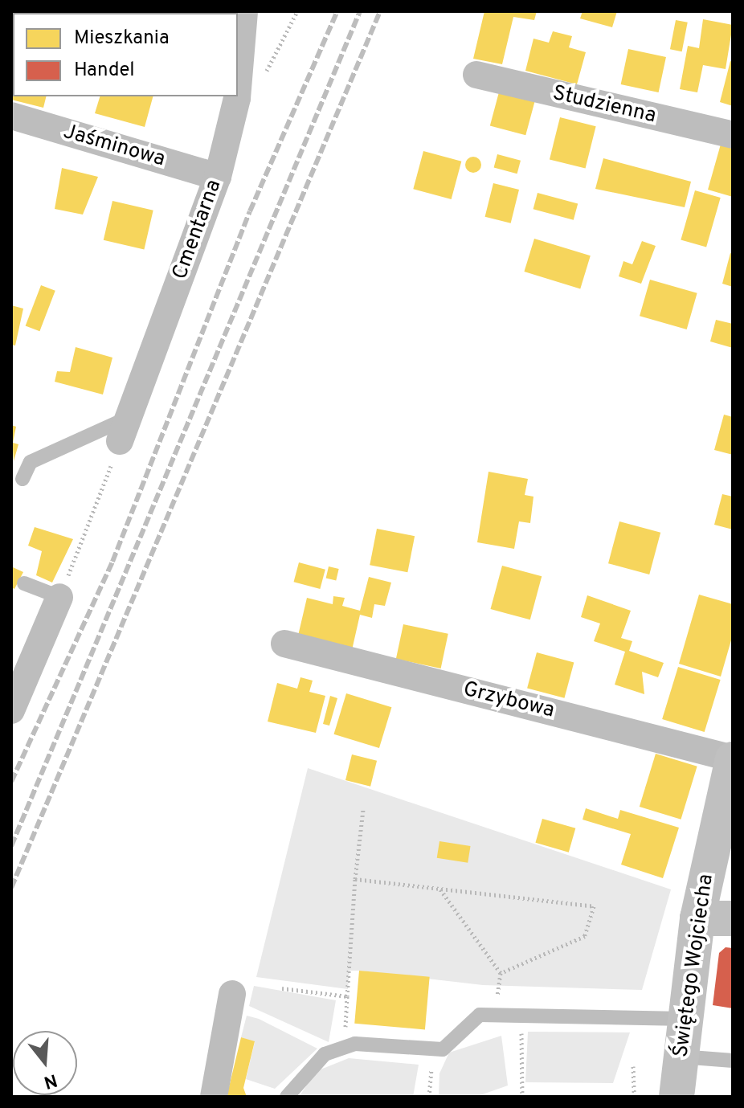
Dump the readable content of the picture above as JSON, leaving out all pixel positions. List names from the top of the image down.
{
  "streets": {
    "street": [
      "Studzienna",
      "Jaśminowa",
      "Cmentarna",
      "Grzybowa",
      "Świętego Wojciecha"
    ]
  },
  "crossings": [
    ["Jaśminowa", "Cmentarna"],
    ["Grzybowa", "Świętego Wojciecha"]
  ],
  "legend": ["Mieszkania", "Handel"],
  "north": "bottom"
}
